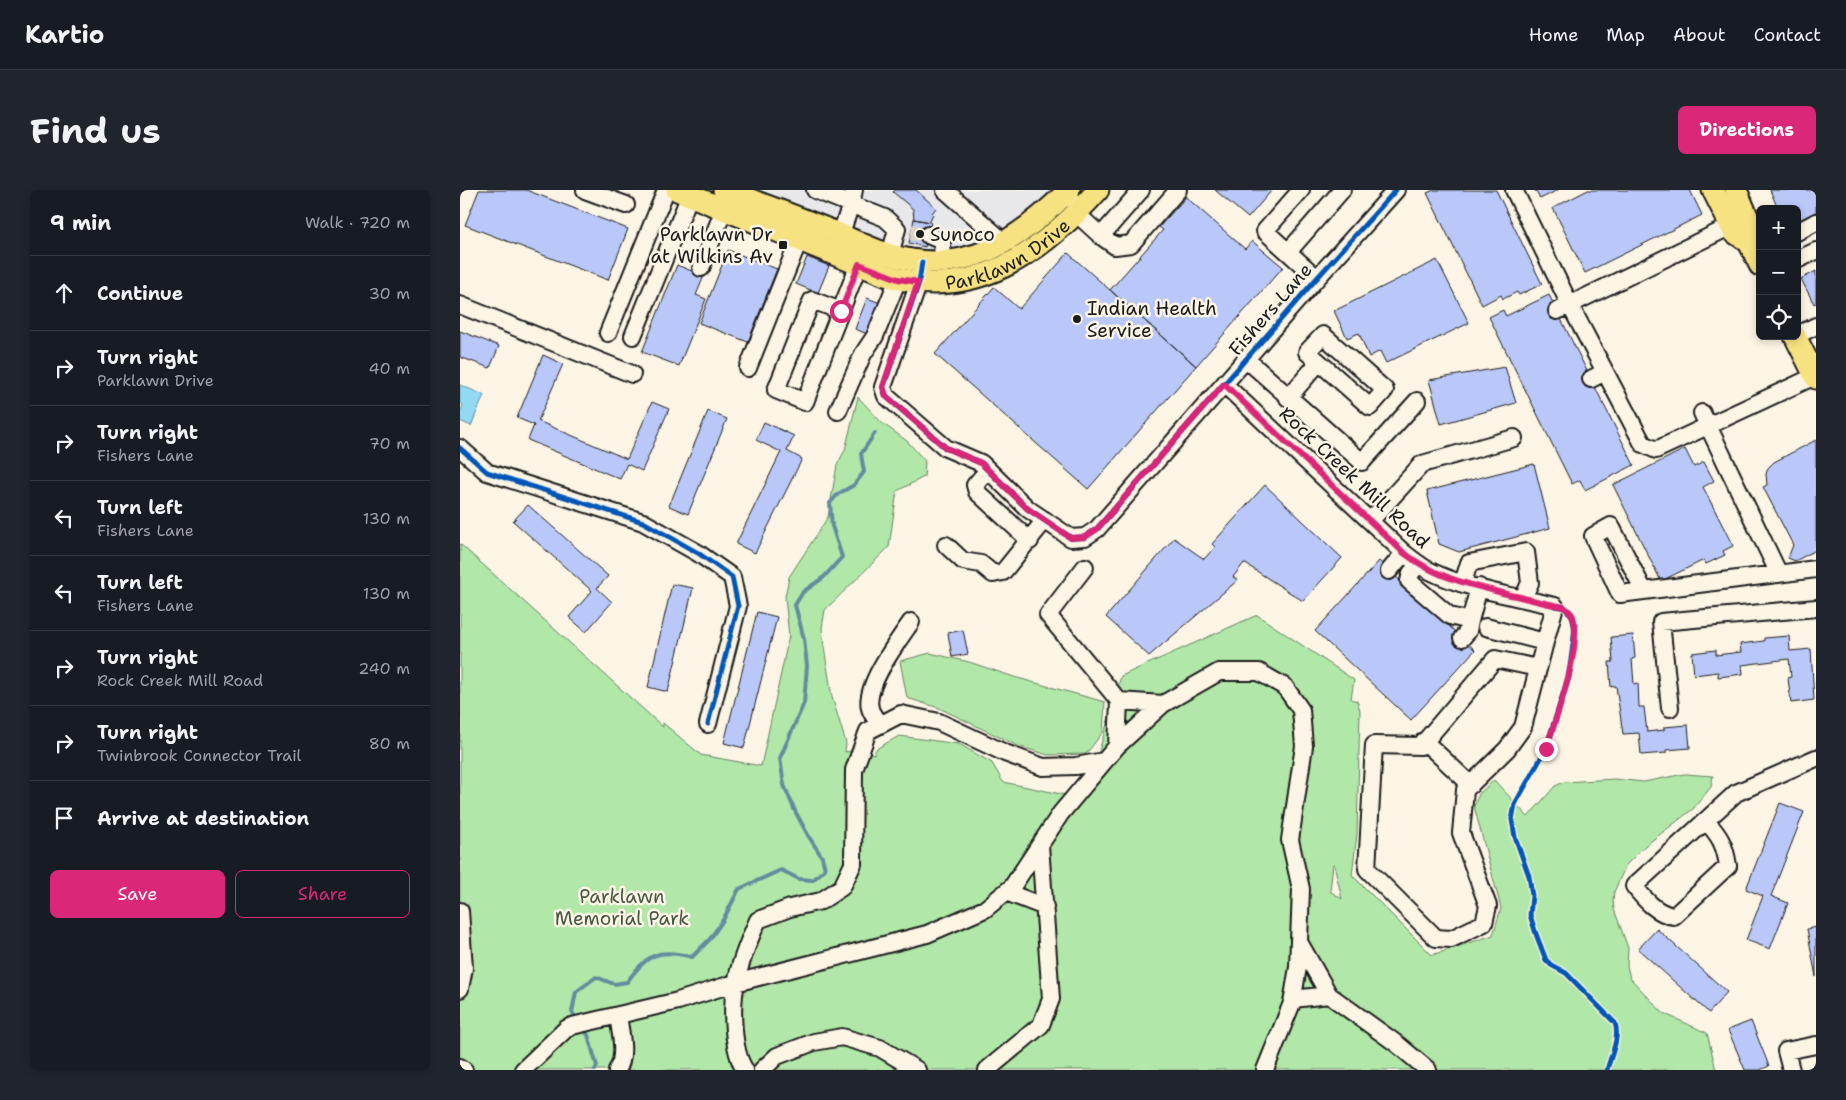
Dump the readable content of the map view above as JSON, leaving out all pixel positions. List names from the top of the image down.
{
  "streets": {
    "main road": ["Parklawn Drive"],
    "street": ["Fishers Lane", "Rock Creek Mill Road"]
  },
  "crossings": [
    ["Parklawn Drive", "Fishers Lane"],
    ["Fishers Lane", "Rock Creek Mill Road"]
  ],
  "parks": ["Parklawn Memorial Park"],
  "places": {
    "other": ["Sunoco", "Indian Health Service"],
    "transit": ["Parklawn Dr at Wilkins Av"]
  },
  "page": {
    "header": "Kartio",
    "nav": [
      "Home",
      "Map",
      "About",
      "Contact"
    ],
    "buttons": [
      "Directions",
      ["Save", "Share"]
    ],
    "title": "Find us",
    "heading": ["9 min", "Walk · 720 m"],
    "map_buttons": ["+", "−"],
    "list": [
      ["Continue", "30 m"],
      ["Turn right", "Parklawn Drive", "40 m"],
      ["Turn right", "Fishers Lane", "70 m"],
      ["Turn left", "Fishers Lane", "130 m"],
      ["Turn left", "Fishers Lane", "130 m"],
      ["Turn right", "Rock Creek Mill Road", "240 m"],
      ["Turn right", "Twinbrook Connector Trail", "80 m"],
      "Arrive at destination"
    ]
  }
}
